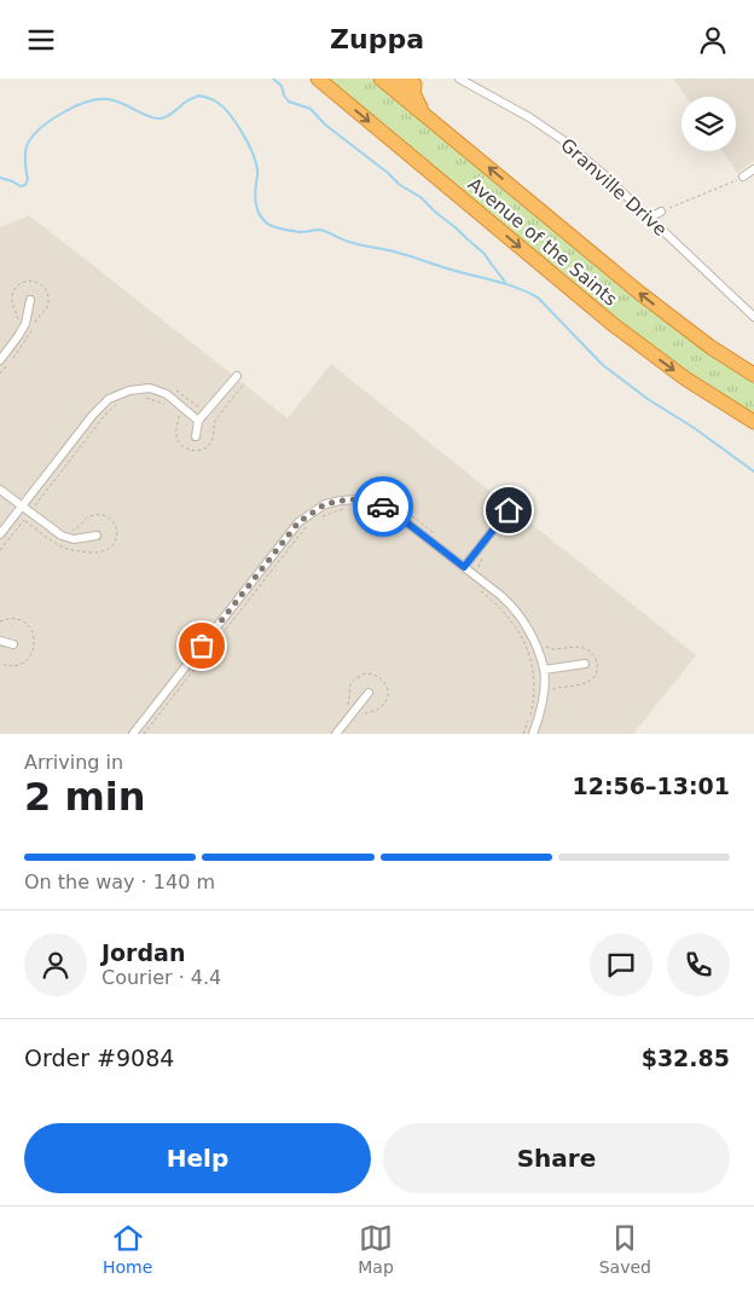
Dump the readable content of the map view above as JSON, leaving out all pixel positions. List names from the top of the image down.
{
  "streets": {
    "highway": ["Avenue of the Saints"],
    "street": ["Granville Drive"]
  },
  "page": {
    "header": "Zuppa",
    "heading": ["2 min", "Arriving in", "12:56–13:01"],
    "panel": [
      "Jordan",
      "Courier · 4.4",
      "Order #9084",
      "$32.85"
    ],
    "bar": "On the way · 140 m",
    "buttons": ["Help", "Share"],
    "tabs": ["Home", "Map", "Saved"]
  }
}
